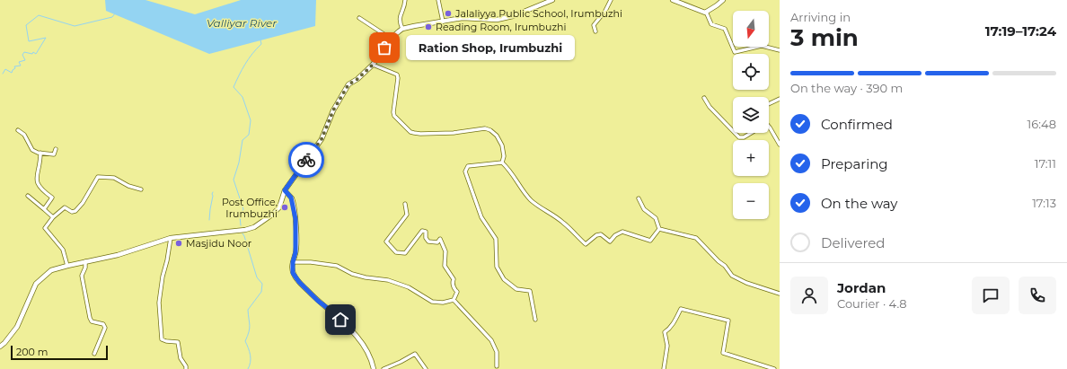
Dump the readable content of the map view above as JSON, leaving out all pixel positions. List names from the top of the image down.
{
  "water": ["Valliyar River"],
  "places": [
    "Jalaliyya Public School, Irumbuzhi",
    "Reading Room, Irumbuzhi",
    "Ration Shop, Irumbuzhi",
    "Post Office, Irumbuzhi",
    "Masjidu Noor"
  ],
  "scale_bar": "200 m",
  "north": "bottom",
  "page": {
    "heading": ["3 min", "Arriving in", "17:19–17:24"],
    "panel": ["Jordan", "Courier · 4.8"],
    "map_buttons": ["+", "−"],
    "bubble": "Ration Shop, Irumbuzhi",
    "bar": "On the way · 390 m",
    "list": [
      ["Confirmed", "16:48"],
      ["Preparing", "17:11"],
      ["On the way", "17:13"],
      "Delivered"
    ],
    "scale": "200 m"
  }
}
